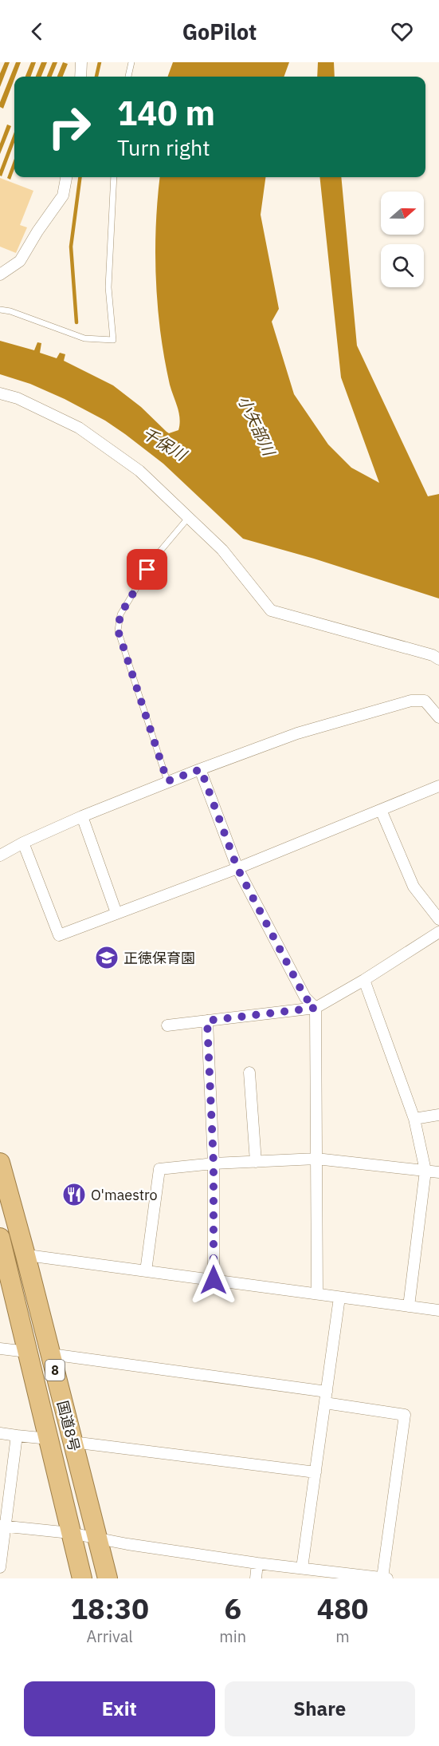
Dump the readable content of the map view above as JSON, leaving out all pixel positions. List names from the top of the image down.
{
  "streets": {
    "highway": ["8", "国道8号"]
  },
  "water": ["小矢部川", "千保川"],
  "places": {
    "school or university": ["正徳保育園"],
    "restaurant": ["O'maestro"]
  },
  "north": "right",
  "page": {
    "header": "GoPilot",
    "turn": ["140 m", "Turn right"],
    "eta": [
      "18:30",
      "Arrival",
      "6",
      "min",
      "480",
      "m"
    ],
    "buttons": ["Exit", "Share"]
  }
}
